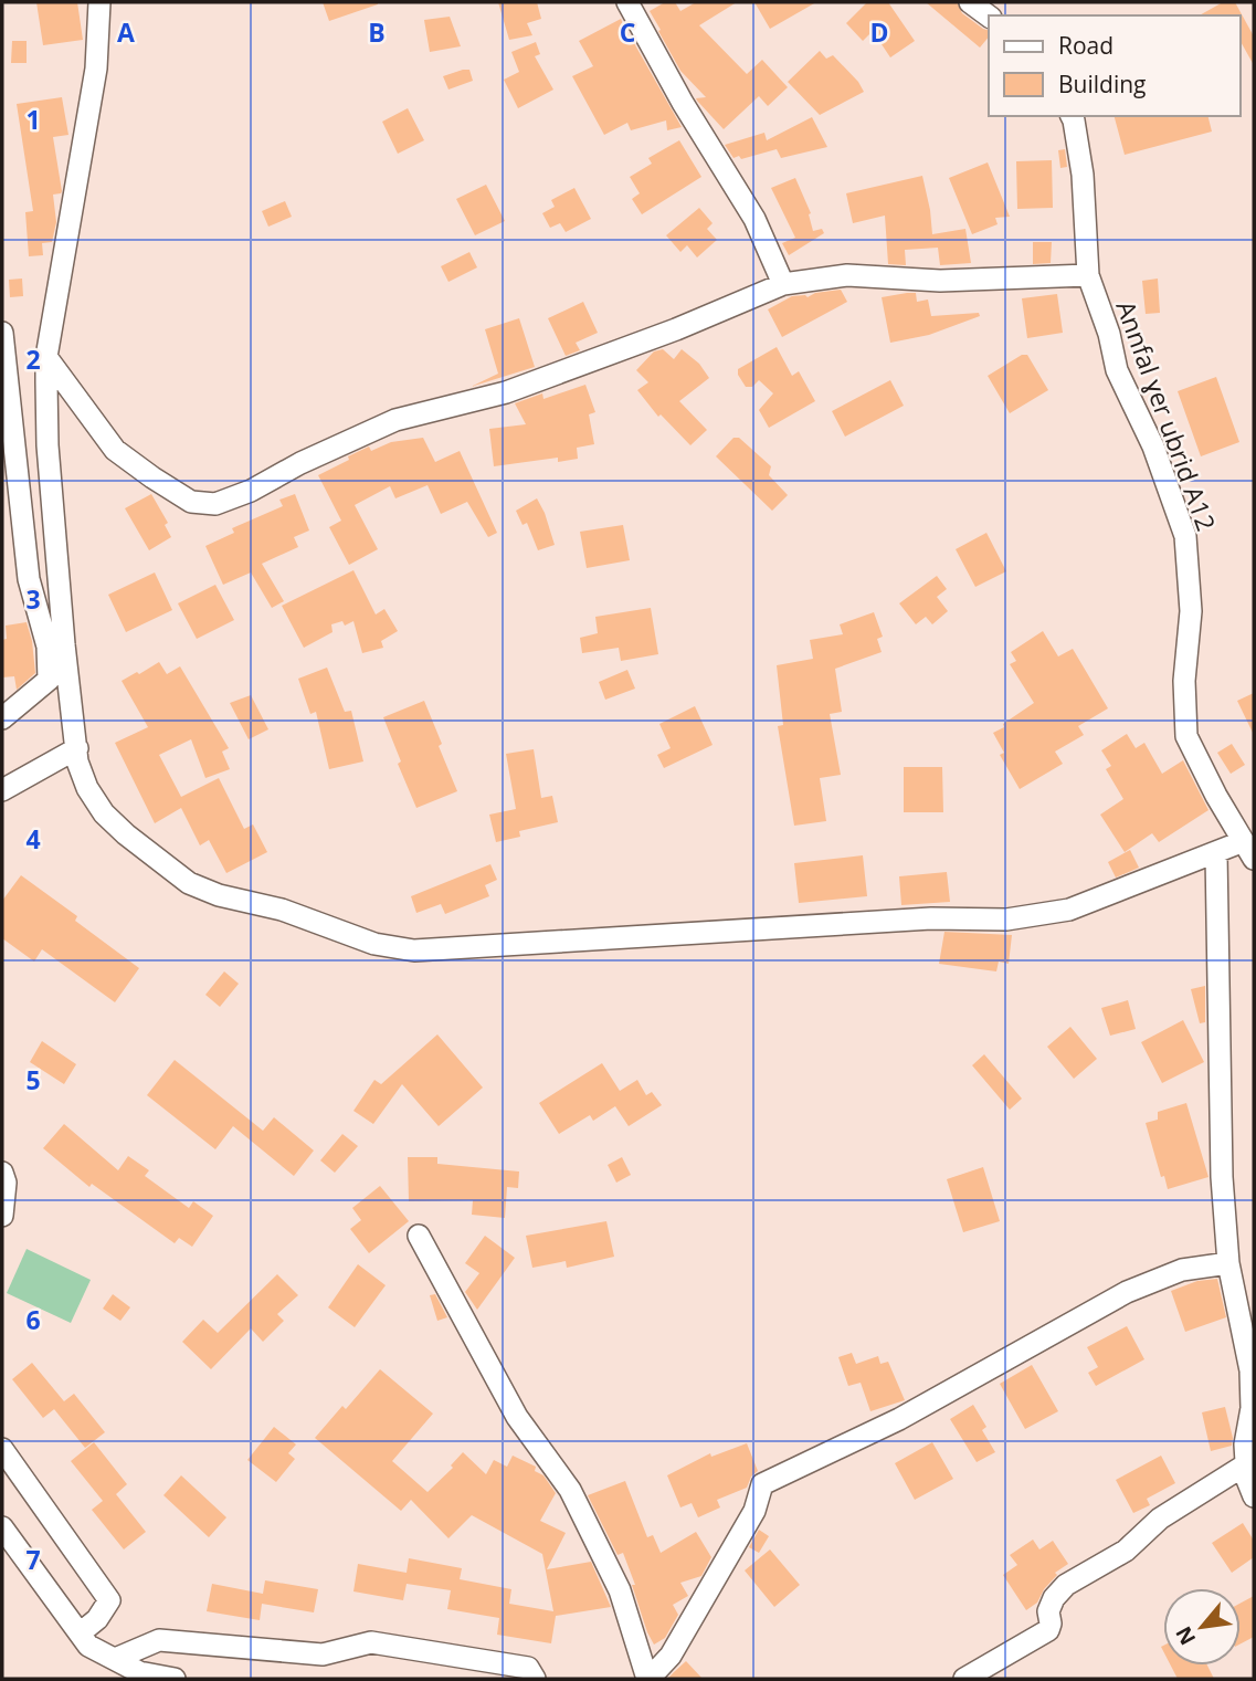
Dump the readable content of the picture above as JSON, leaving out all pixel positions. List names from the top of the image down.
{
  "streets": {
    "street": ["Annfal ɣer ubrid A12"]
  },
  "legend": ["Road", "Building"],
  "north": "bottom left",
  "grid": {
    "columns": [
      "A",
      "B",
      "C",
      "D"
    ],
    "rows": [
      "1",
      "2",
      "3",
      "4",
      "5",
      "6",
      "7"
    ]
  }
}
